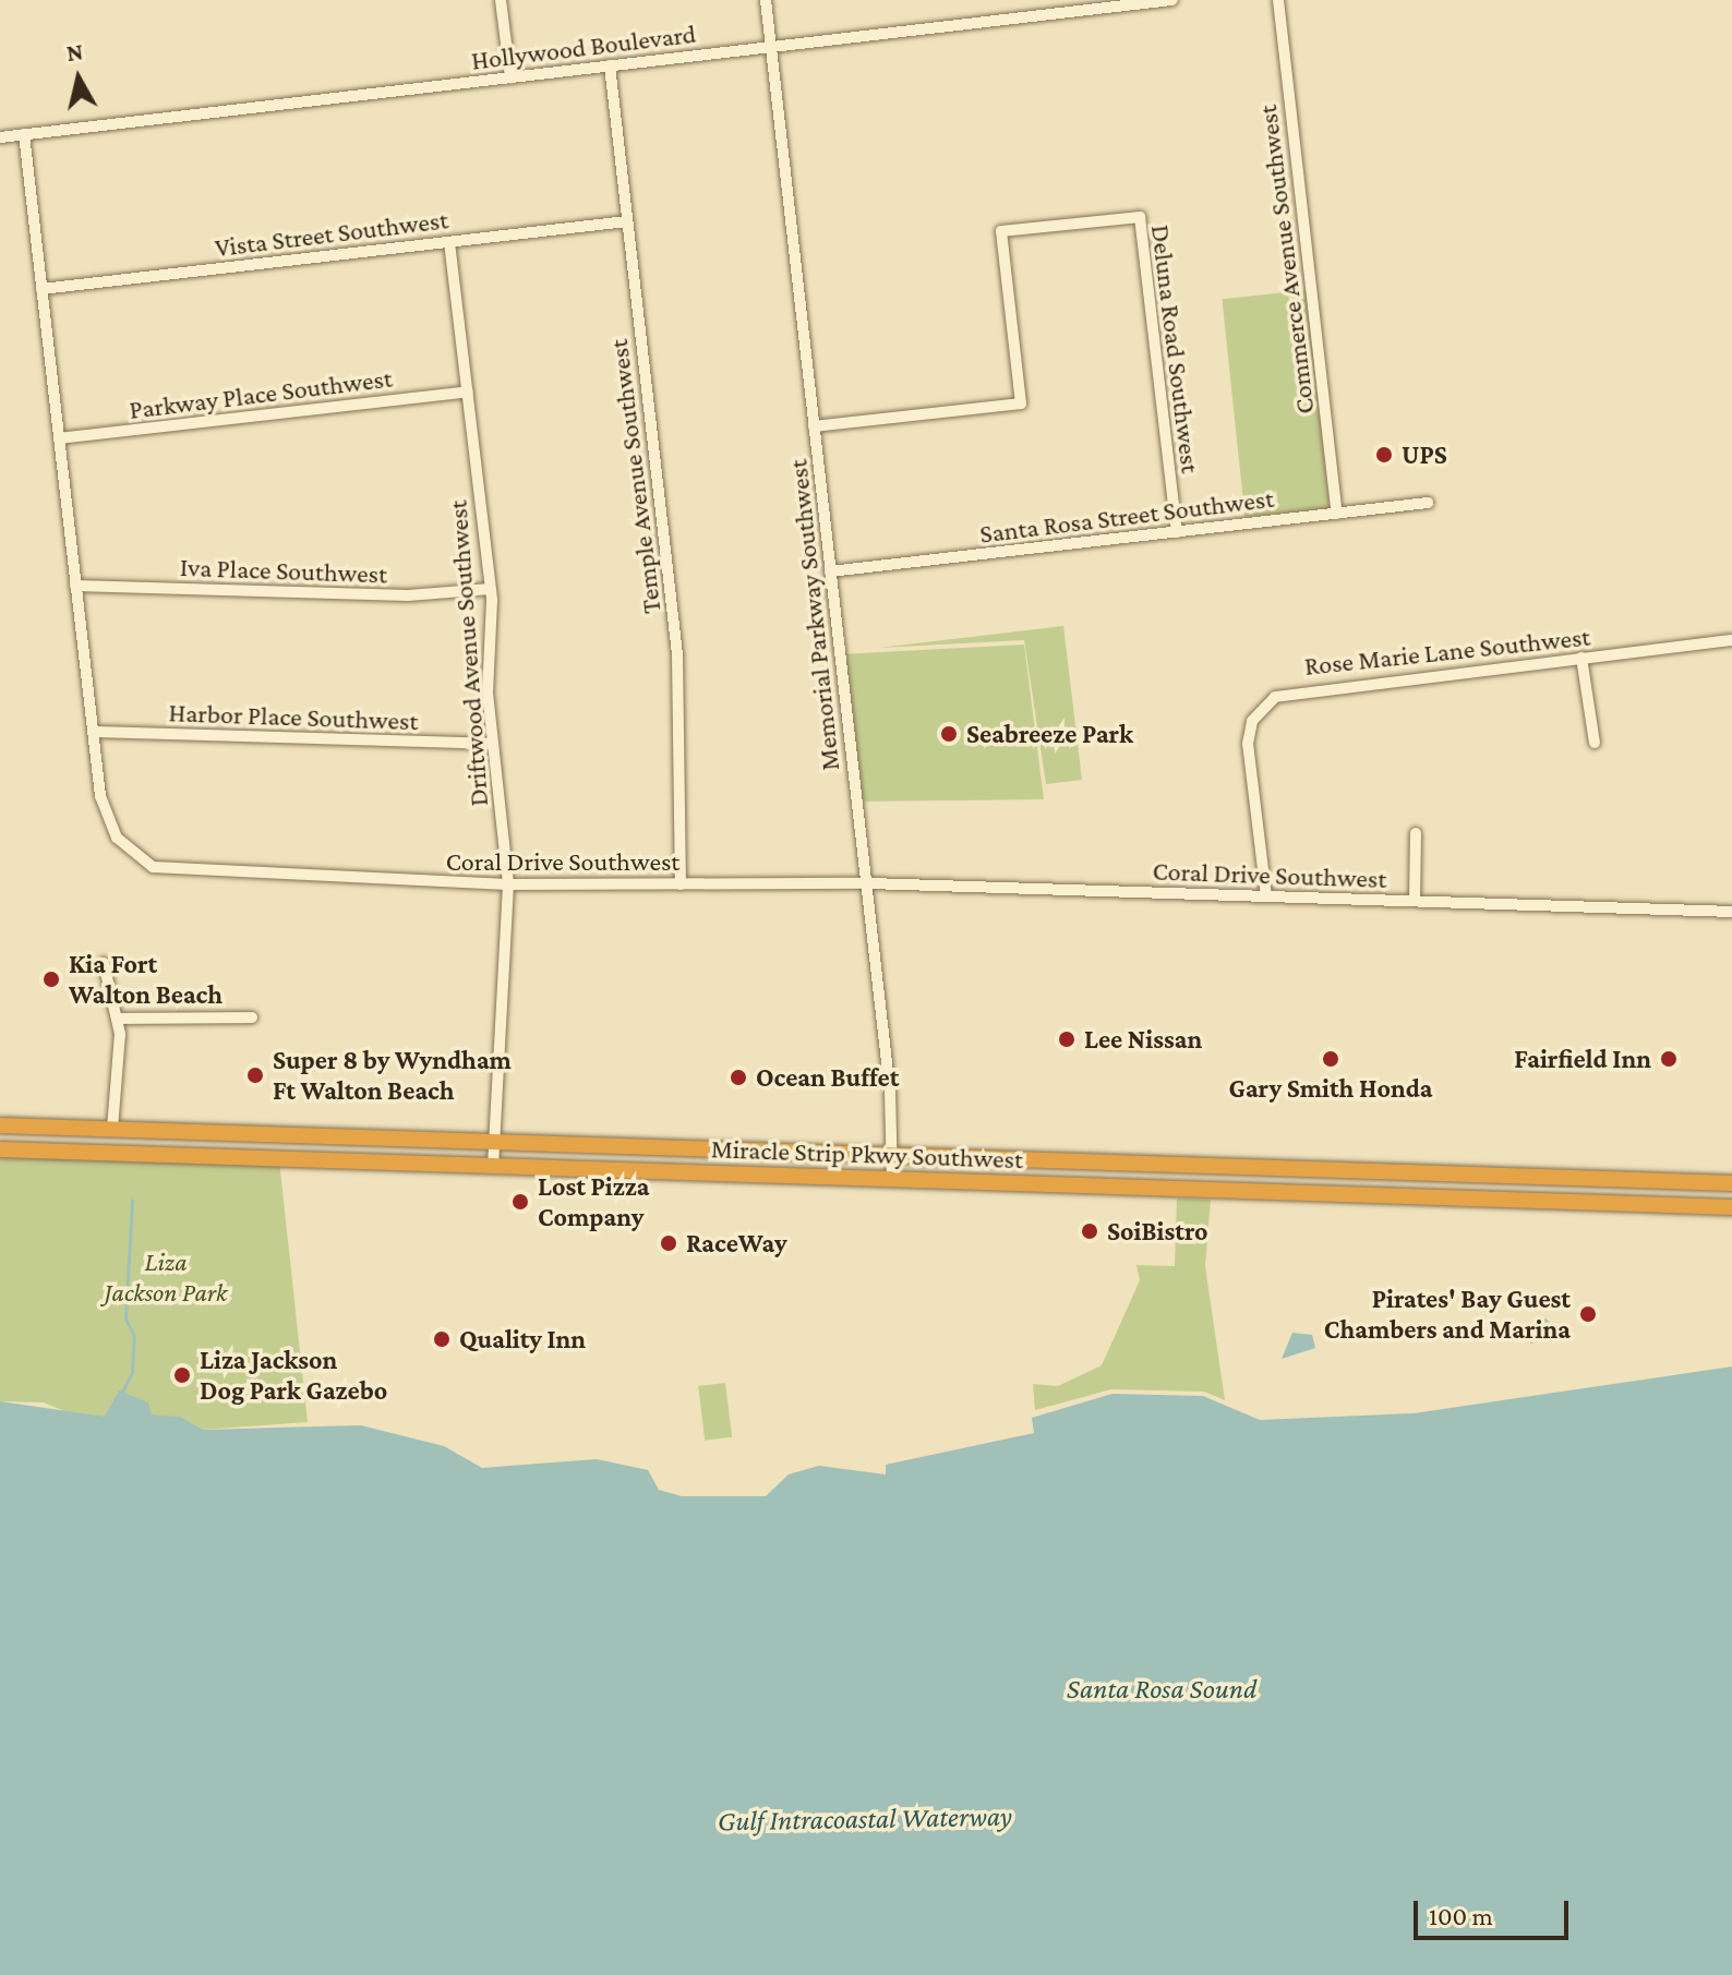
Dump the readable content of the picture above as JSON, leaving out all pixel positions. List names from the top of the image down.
{
  "streets": {
    "highway": ["Miracle Strip Pkwy Southwest"],
    "street": [
      "Hollywood Boulevard",
      "Vista Street Southwest",
      "Commerce Avenue Southwest",
      "Deluna Road Southwest",
      "Parkway Place Southwest",
      "Temple Avenue Southwest",
      "Santa Rosa Street Southwest",
      "Iva Place Southwest",
      "Memorial Parkway Southwest",
      "Rose Marie Lane Southwest",
      "Driftwood Avenue Southwest",
      "Harbor Place Southwest",
      "Coral Drive Southwest"
    ]
  },
  "crossings": [
    ["Hollywood Boulevard", "Temple Avenue Southwest"],
    ["Hollywood Boulevard", "Memorial Parkway Southwest"],
    ["Hollywood Boulevard", "Coral Drive Southwest"],
    ["Vista Street Southwest", "Temple Avenue Southwest"],
    ["Vista Street Southwest", "Driftwood Avenue Southwest"],
    ["Vista Street Southwest", "Coral Drive Southwest"],
    ["Commerce Avenue Southwest", "Santa Rosa Street Southwest"],
    ["Deluna Road Southwest", "Santa Rosa Street Southwest"],
    ["Deluna Road Southwest", "Memorial Parkway Southwest"],
    ["Parkway Place Southwest", "Driftwood Avenue Southwest"],
    ["Parkway Place Southwest", "Coral Drive Southwest"],
    ["Temple Avenue Southwest", "Coral Drive Southwest"],
    ["Santa Rosa Street Southwest", "Memorial Parkway Southwest"],
    ["Iva Place Southwest", "Driftwood Avenue Southwest"],
    ["Iva Place Southwest", "Coral Drive Southwest"],
    ["Memorial Parkway Southwest", "Coral Drive Southwest"],
    ["Memorial Parkway Southwest", "Miracle Strip Pkwy Southwest"],
    ["Rose Marie Lane Southwest", "Coral Drive Southwest"],
    ["Driftwood Avenue Southwest", "Harbor Place Southwest"],
    ["Driftwood Avenue Southwest", "Coral Drive Southwest"],
    ["Driftwood Avenue Southwest", "Miracle Strip Pkwy Southwest"],
    ["Harbor Place Southwest", "Coral Drive Southwest"]
  ],
  "water": ["Santa Rosa Sound", "Gulf Intracoastal Waterway"],
  "parks": ["Liza Jackson Park"],
  "places": [
    "UPS",
    "Seabreeze Park",
    "Kia Fort Walton Beach",
    "Lee Nissan",
    "Gary Smith Honda",
    "Fairfield Inn",
    "Super 8 by Wyndham Ft Walton Beach",
    "Ocean Buffet",
    "Lost Pizza Company",
    "SoiBistro",
    "RaceWay",
    "Pirates' Bay Guest Chambers and Marina",
    "Quality Inn",
    "Liza Jackson Dog Park Gazebo"
  ],
  "scale_bar": "100 m",
  "north": "top"
}
